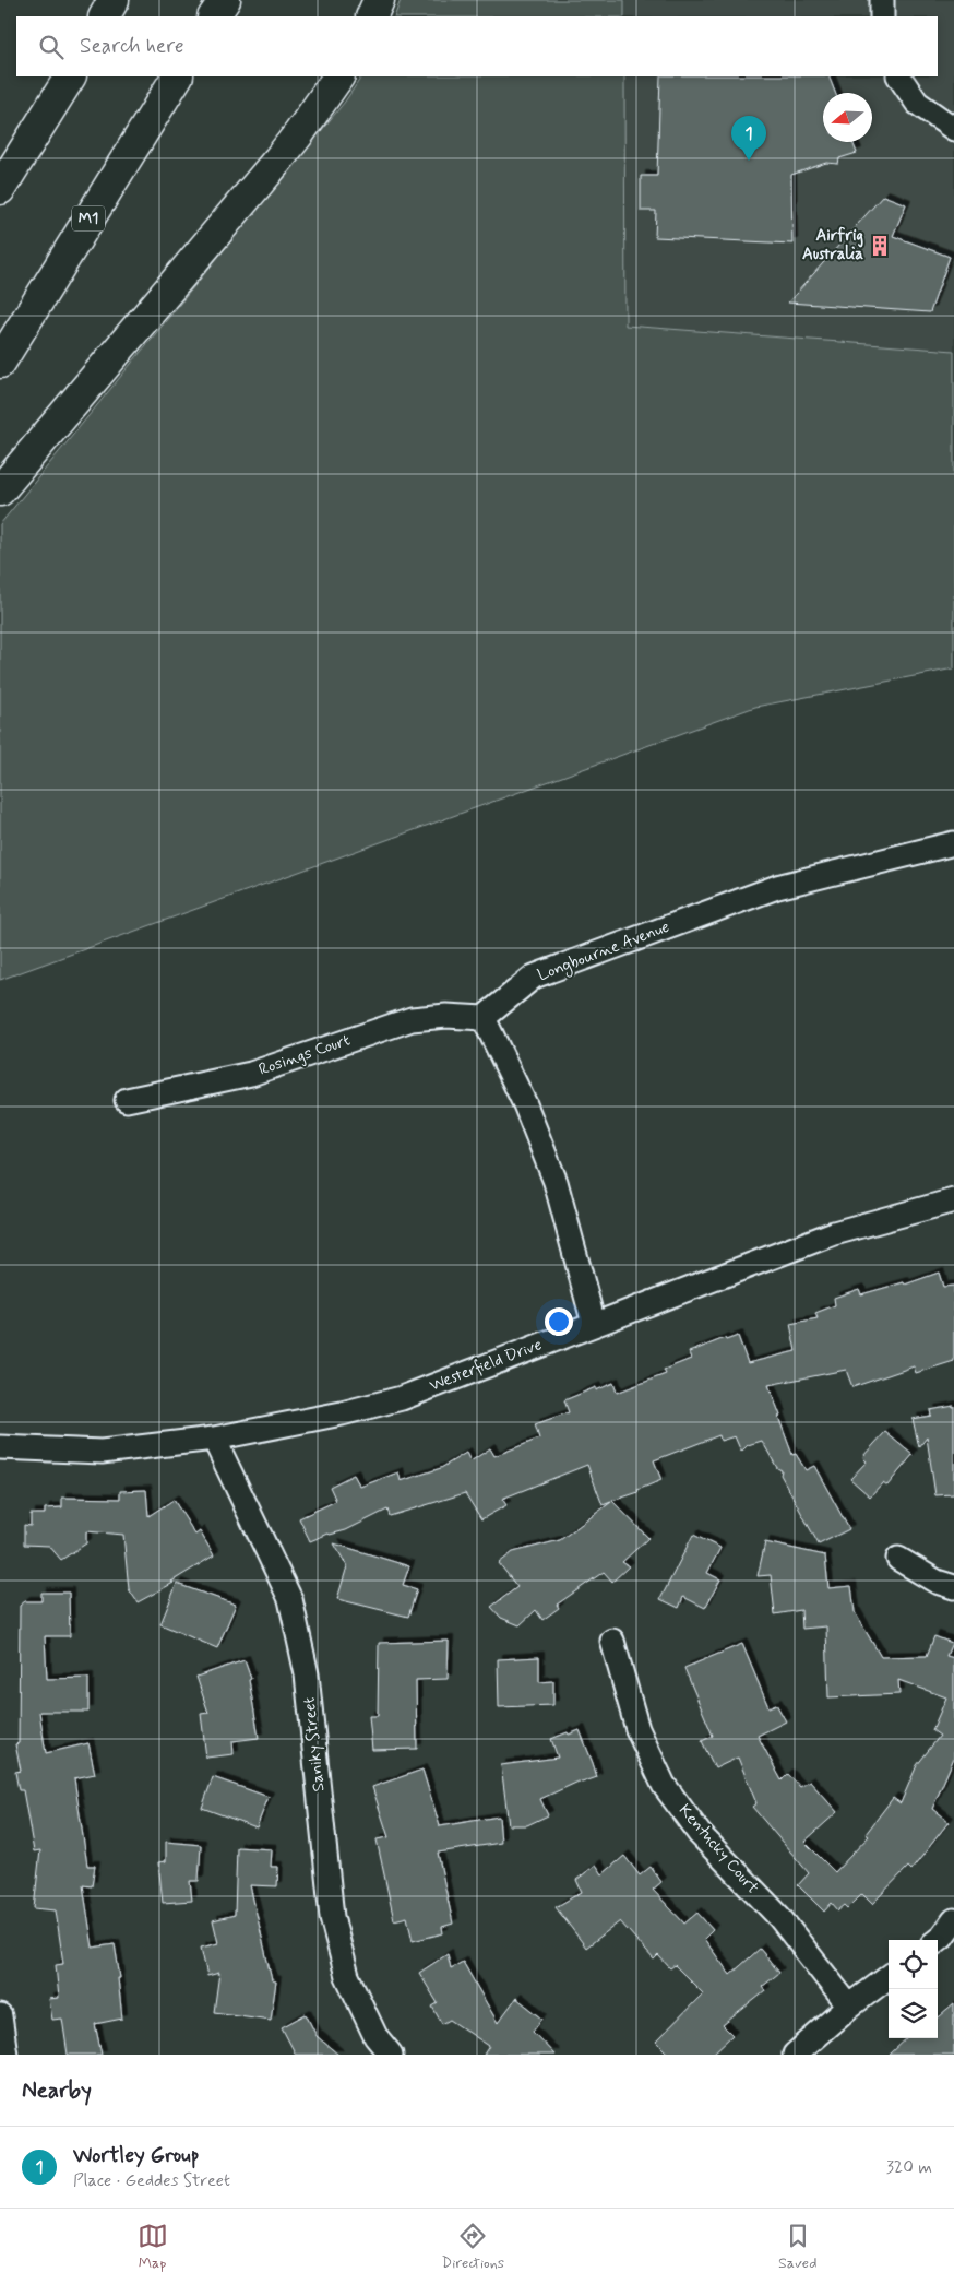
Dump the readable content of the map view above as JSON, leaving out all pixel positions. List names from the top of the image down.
{
  "streets": {
    "highway": ["M1"],
    "street": [
      "Longbourne Avenue",
      "Rosings Court",
      "Westerfield Drive",
      "Saniky Street",
      "Kentucky Court"
    ]
  },
  "crossings": [
    ["Longbourne Avenue", "Rosings Court"],
    ["Westerfield Drive", "Saniky Street"]
  ],
  "places": {
    "building": ["Airfrig Australia"]
  },
  "north": "left",
  "page": {
    "search": "Search here",
    "pins": "1",
    "heading": "Nearby",
    "list": [
      {
        "mark": "1",
        "name": "Wortley Group",
        "note": "Place · Geddes Street",
        "value": "320 m"
      }
    ],
    "nav": ["Map", "Directions", "Saved"]
  }
}
